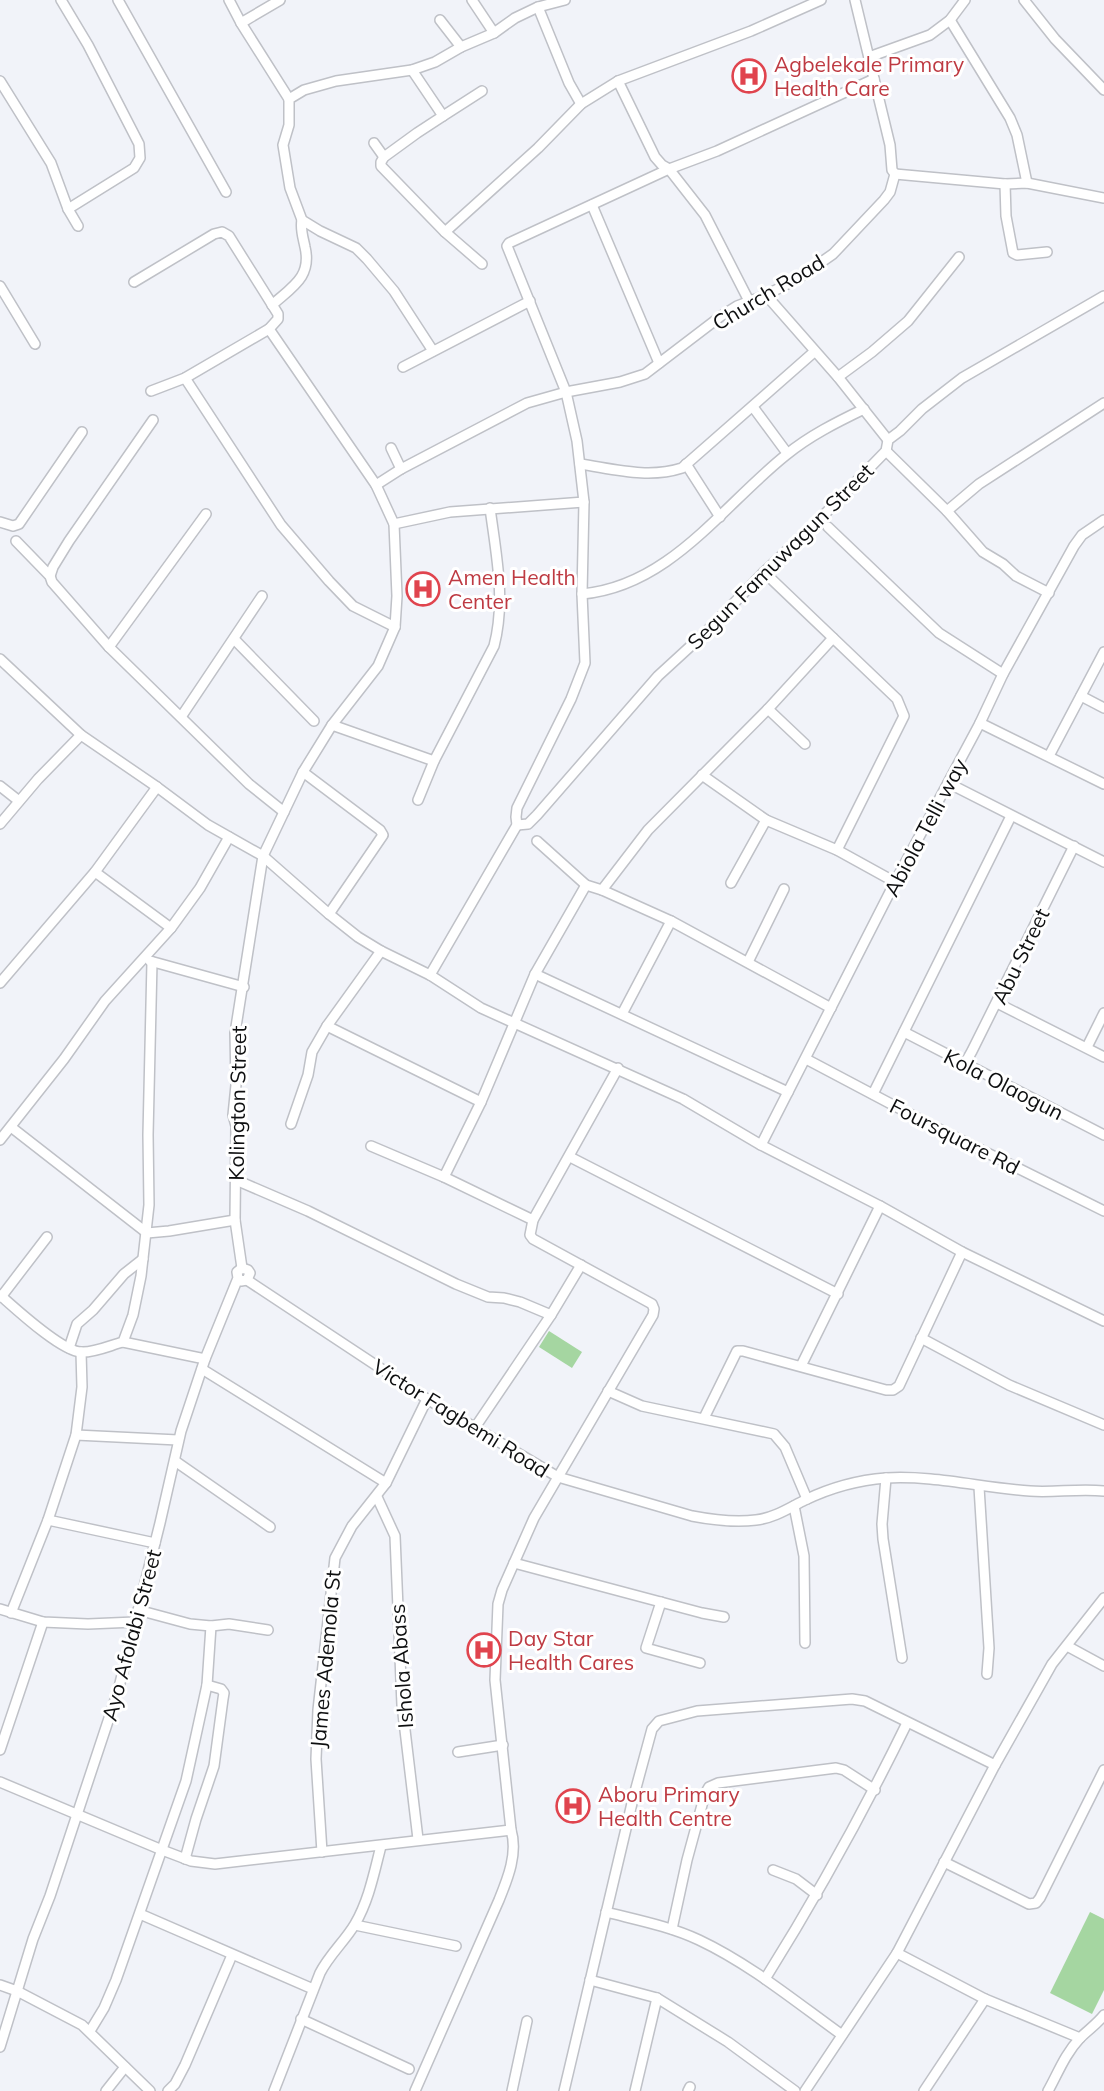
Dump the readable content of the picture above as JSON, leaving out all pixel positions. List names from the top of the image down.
{
  "streets": {
    "street": [
      "Church Road",
      "Segun Famuwagun Street",
      "Abiola Telli way",
      "Abu Street",
      "Kola Olaogun",
      "Kolington Street",
      "Foursquare Rd",
      "Victor Fagbemi Road",
      "Ayo Afolabi Street",
      "James Ademola St",
      "Ishola Abass"
    ]
  },
  "crossings": [
    ["Abiola Telli way", "Foursquare Rd"],
    ["Abu Street", "Kola Olaogun"],
    ["Kolington Street", "Ayo Afolabi Street"],
    ["Victor Fagbemi Road", "Ayo Afolabi Street"],
    ["Victor Fagbemi Road", "James Ademola St"],
    ["James Ademola St", "Ishola Abass"]
  ],
  "places": {
    "hospital": [
      "Agbelekale Primary Health Care",
      "Amen Health Center",
      "Day Star Health Cares",
      "Aboru Primary Health Centre"
    ]
  }
}
